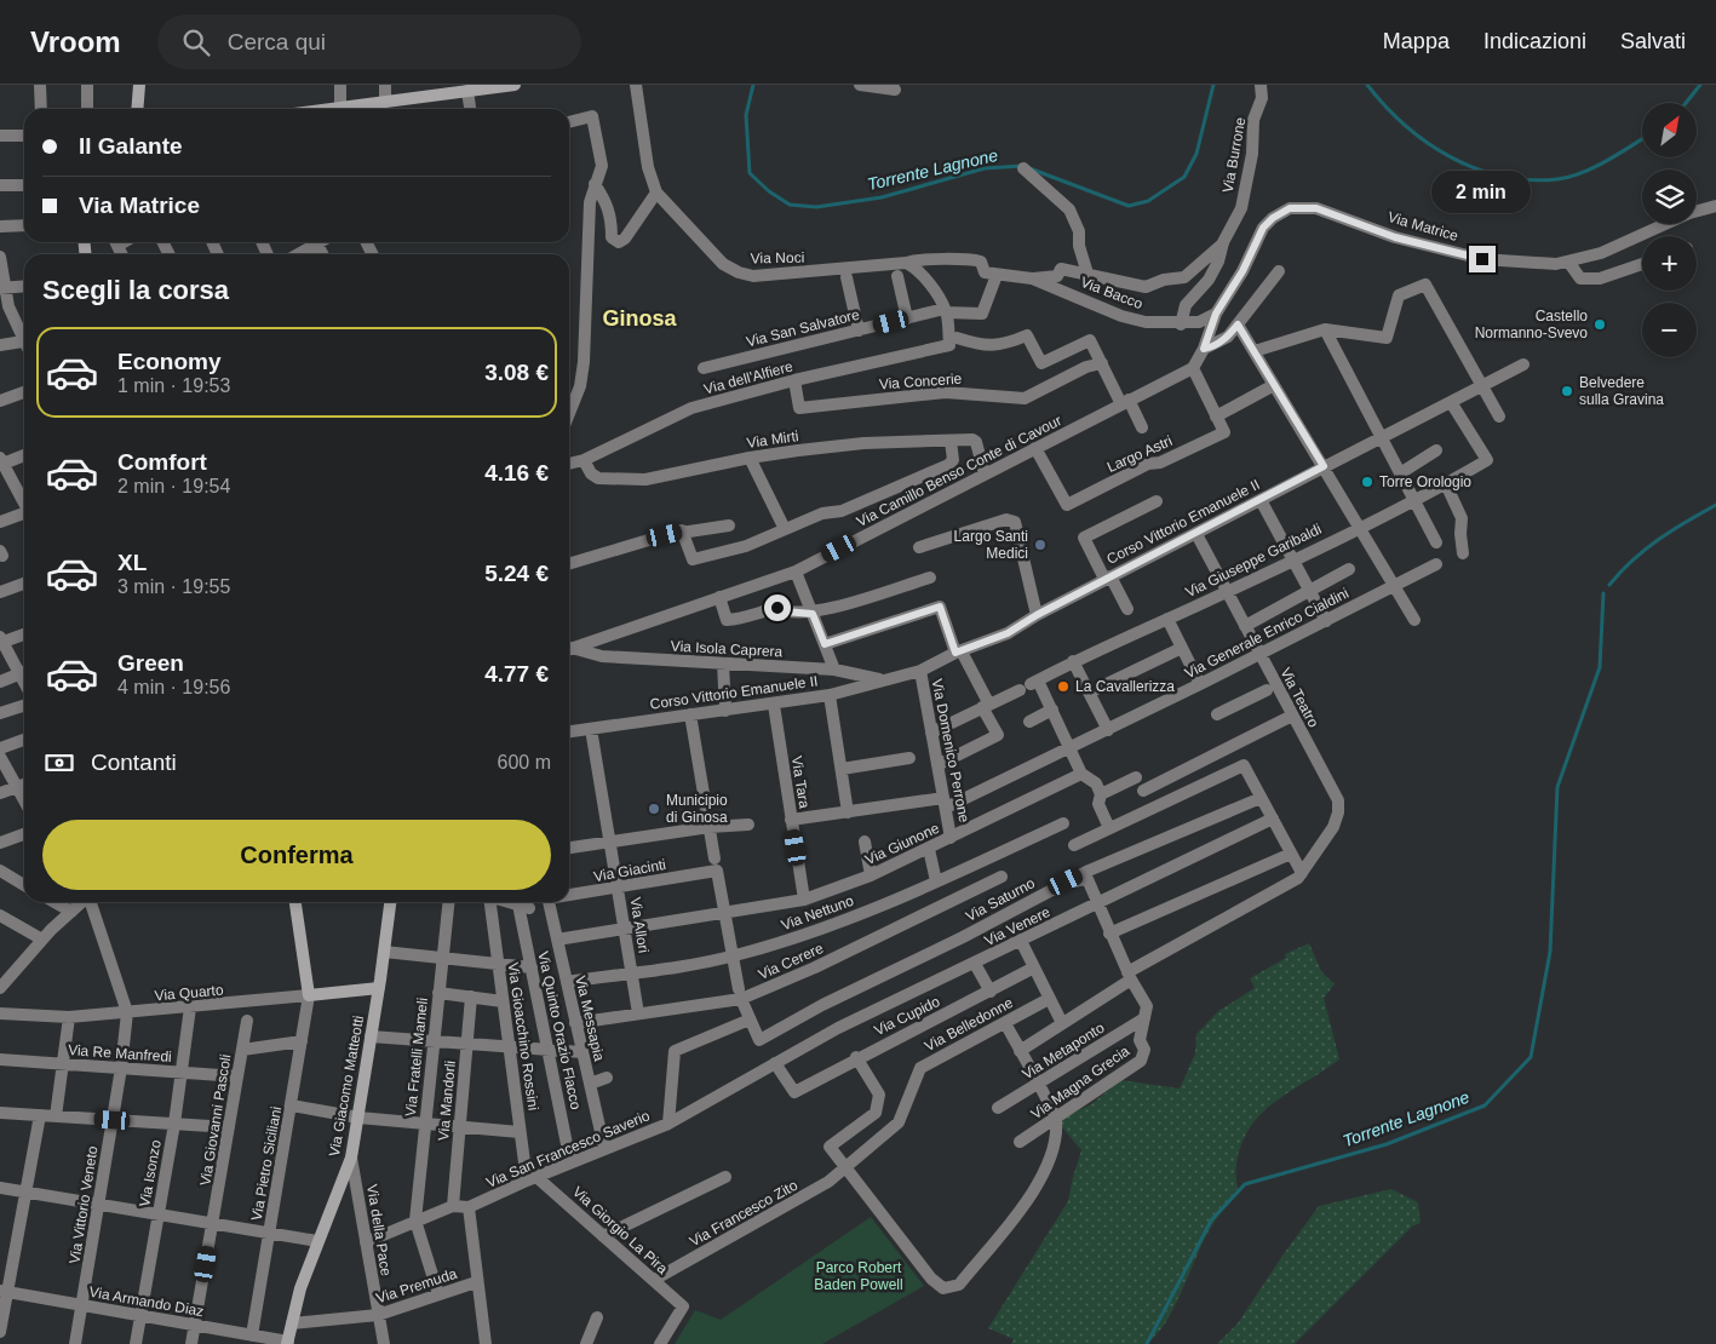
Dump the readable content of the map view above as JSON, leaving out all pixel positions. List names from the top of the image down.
{
  "streets": {
    "street": [
      "Via Burrone",
      "Via Matrice",
      "Via Noci",
      "Via Bacco",
      "Via San Salvatore",
      "Via dell'Alfiere",
      "Via Concerie",
      "Via Mirti",
      "Largo Astri",
      "Via Camillo Benso Conte di Cavour",
      "Corso Vittorio Emanuele II",
      "Via Giuseppe Garibaldi",
      "Via Generale Enrico Cialdini",
      "Via Isola Caprera",
      "Via Teatro",
      "Via Domenico Perrone",
      "Via Tara",
      "Via Giunone",
      "Via Giacinti",
      "Via Saturno",
      "Via Nettuno",
      "Via Allori",
      "Via Venere",
      "Via Cerere",
      "Via Quarto",
      "Via Cupido",
      "Via Messapia",
      "Via Belledonne",
      "Via Quinto Orazio Flacco",
      "Via Gioacchino Rossini",
      "Via Metaponto",
      "Via Re Manfredi",
      "Via Fratelli Mameli",
      "Via Magna Grecia",
      "Via Giacomo Matteotti",
      "Via Mandorli",
      "Via Giovanni Pascoli",
      "Via San Francesco Saverio",
      "Via Pietro Siciliani",
      "Via Isonzo",
      "Via Vittorio Veneto",
      "Via Francesco Zito",
      "Via della Pace",
      "Via Giorgio La Pira",
      "Via Premuda",
      "Via Armando Diaz"
    ]
  },
  "crossings": [
    ["Via Burrone", "Via Bacco"],
    ["Via Matrice", "Via Bacco"],
    ["Via Matrice", "Via Camillo Benso Conte di Cavour"],
    ["Via Noci", "Via Bacco"],
    ["Via Noci", "Via San Salvatore"],
    ["Via Bacco", "Via San Salvatore"],
    ["Via dell'Alfiere", "Via Concerie"],
    ["Via dell'Alfiere", "Via Mirti"],
    ["Via Mirti", "Via Camillo Benso Conte di Cavour"],
    ["Largo Astri", "Via Camillo Benso Conte di Cavour"],
    ["Corso Vittorio Emanuele II", "Via Giuseppe Garibaldi"],
    ["Corso Vittorio Emanuele II", "Via Isola Caprera"],
    ["Corso Vittorio Emanuele II", "Via Teatro"],
    ["Corso Vittorio Emanuele II", "Via Domenico Perrone"],
    ["Corso Vittorio Emanuele II", "Via Tara"],
    ["Corso Vittorio Emanuele II", "Via Allori"],
    ["Via Giuseppe Garibaldi", "Via Teatro"],
    ["Via Giuseppe Garibaldi", "Via Domenico Perrone"],
    ["Via Generale Enrico Cialdini", "Via Teatro"],
    ["Via Generale Enrico Cialdini", "Via Domenico Perrone"],
    ["Via Generale Enrico Cialdini", "Via Tara"],
    ["Via Domenico Perrone", "Via Giunone"],
    ["Via Tara", "Via Giunone"],
    ["Via Giunone", "Via Allori"],
    ["Via Giunone", "Via Messapia"],
    ["Via Giacinti", "Via Allori"],
    ["Via Saturno", "Via Magna Grecia"],
    ["Via Nettuno", "Via Allori"],
    ["Via Nettuno", "Via Messapia"],
    ["Via Allori", "Via Cerere"],
    ["Via Venere", "Via Cupido"],
    ["Via Venere", "Via Magna Grecia"],
    ["Via Venere", "Via San Francesco Saverio"],
    ["Via Cerere", "Via Messapia"],
    ["Via Quarto", "Via Giacomo Matteotti"],
    ["Via Quarto", "Via Pietro Siciliani"],
    ["Via Quarto", "Via Isonzo"],
    ["Via Quarto", "Via Vittorio Veneto"],
    ["Via Cupido", "Via San Francesco Saverio"],
    ["Via Messapia", "Via San Francesco Saverio"],
    ["Via Belledonne", "Via Francesco Zito"],
    ["Via Quinto Orazio Flacco", "Via San Francesco Saverio"],
    ["Via Gioacchino Rossini", "Via San Francesco Saverio"],
    ["Via Gioacchino Rossini", "Via Giorgio La Pira"],
    ["Via Metaponto", "Via Magna Grecia"],
    ["Via Re Manfredi", "Via Giovanni Pascoli"],
    ["Via Re Manfredi", "Via Isonzo"],
    ["Via Re Manfredi", "Via Vittorio Veneto"],
    ["Via Fratelli Mameli", "Via San Francesco Saverio"],
    ["Via Giacomo Matteotti", "Via della Pace"],
    ["Via Giacomo Matteotti", "Via Premuda"],
    ["Via Giacomo Matteotti", "Via Armando Diaz"],
    ["Via Mandorli", "Via San Francesco Saverio"],
    ["Via Giovanni Pascoli", "Via Armando Diaz"],
    ["Via San Francesco Saverio", "Via della Pace"],
    ["Via San Francesco Saverio", "Via Giorgio La Pira"],
    ["Via Pietro Siciliani", "Via Armando Diaz"],
    ["Via Isonzo", "Via Armando Diaz"],
    ["Via Vittorio Veneto", "Via Armando Diaz"],
    ["Via Francesco Zito", "Via Giorgio La Pira"],
    ["Via della Pace", "Via Premuda"]
  ],
  "districts": ["Ginosa"],
  "water": ["Torrente Lagnone"],
  "parks": ["Parco Robert Baden Powell"],
  "places": [
    "Castello Normanno-Svevo",
    "Belvedere sulla Gravina",
    "Torre Orologio",
    "Largo Santi Medici",
    "La Cavallerizza",
    "Municipio di Ginosa"
  ],
  "north": "top right",
  "page": {
    "header": "Vroom",
    "search": "Cerca qui",
    "nav": ["Mappa", "Indicazioni", "Salvati"],
    "map_buttons": ["+", "−"],
    "banner": ["Il Galante", "Via Matrice"],
    "bubble": "2 min",
    "heading": "Scegli la corsa",
    "list": [
      {
        "name": "Economy",
        "note": "1 min · 19:53",
        "value": "3.08 €"
      },
      {
        "name": "Comfort",
        "note": "2 min · 19:54",
        "value": "4.16 €"
      },
      {
        "name": "XL",
        "note": "3 min · 19:55",
        "value": "5.24 €"
      },
      {
        "name": "Green",
        "note": "4 min · 19:56",
        "value": "4.77 €"
      }
    ],
    "pay": ["Contanti", "600 m"],
    "buttons": "Conferma"
  }
}
